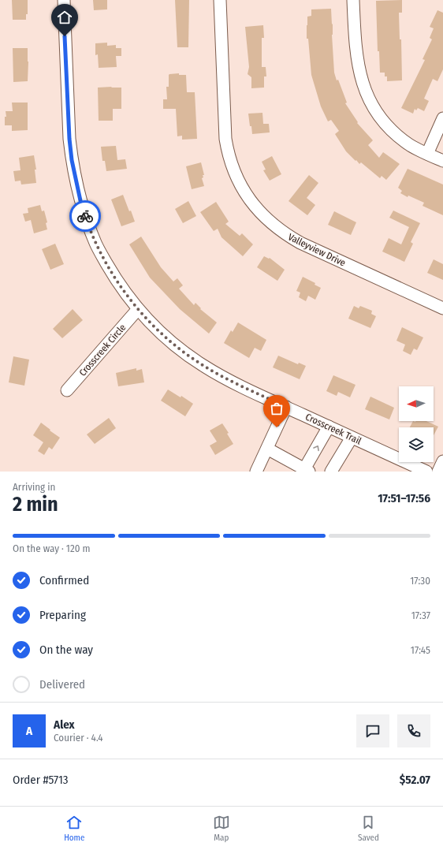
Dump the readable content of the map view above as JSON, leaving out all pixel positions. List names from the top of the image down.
{
  "streets": {
    "street": ["Valleyview Drive", "Crosscreek Circle", "Crosscreek Trail"]
  },
  "crossings": [
    ["Crosscreek Circle", "Crosscreek Trail"]
  ],
  "north": "left",
  "page": {
    "heading": ["2 min", "Arriving in", "17:51–17:56"],
    "panel": [
      "Alex",
      "Courier · 4.4",
      "Order #5713",
      "$52.07"
    ],
    "bar": "On the way · 120 m",
    "list": [
      ["Confirmed", "17:30"],
      ["Preparing", "17:37"],
      ["On the way", "17:45"],
      "Delivered"
    ],
    "round": "A",
    "tabs": ["Home", "Map", "Saved"]
  }
}
